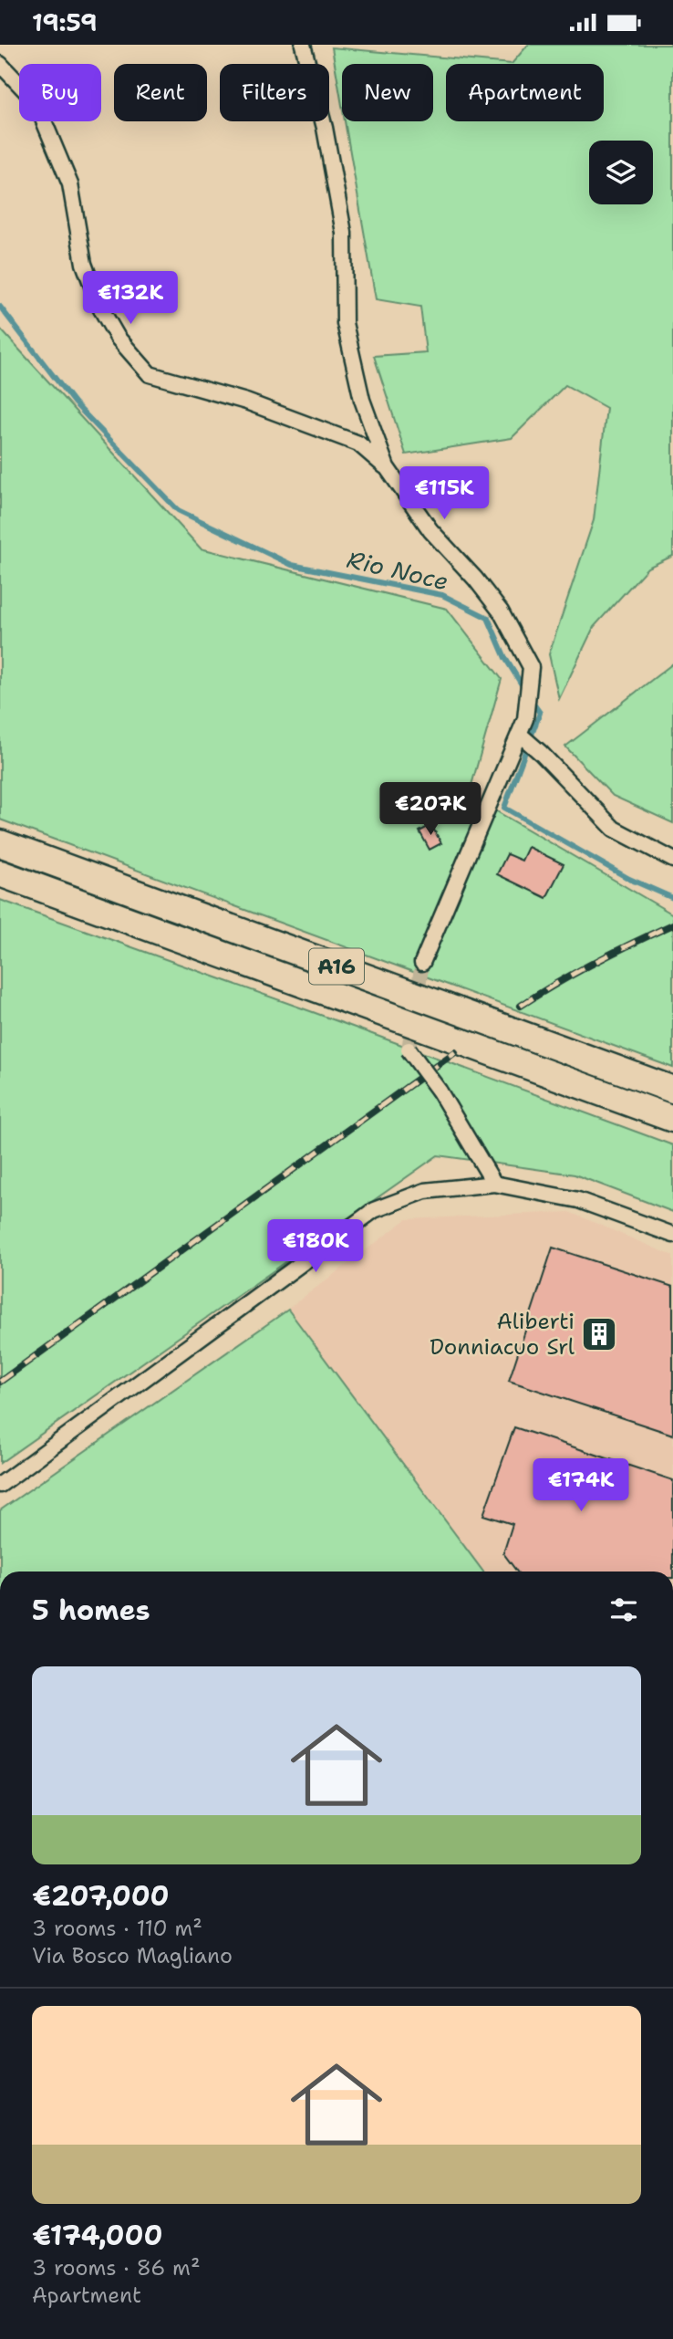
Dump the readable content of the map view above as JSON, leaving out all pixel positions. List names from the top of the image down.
{
  "streets": {
    "highway": ["A16"]
  },
  "water": ["Rio Noce"],
  "places": {
    "building": ["Aliberti Donniacuo Srl"]
  },
  "page": {
    "status": "19:59",
    "chip": [
      "Buy",
      "Rent",
      "Filters",
      "New",
      "Apartment"
    ],
    "price": [
      "€132K",
      "€115K",
      "€207K",
      "€180K",
      "€174K"
    ],
    "heading": "5 homes",
    "list": [
      {
        "name": "€207,000",
        "note": "3 rooms · 110 m² · Via Bosco Magliano"
      },
      {
        "name": "€174,000",
        "note": "3 rooms · 86 m² · Apartment"
      }
    ]
  }
}
